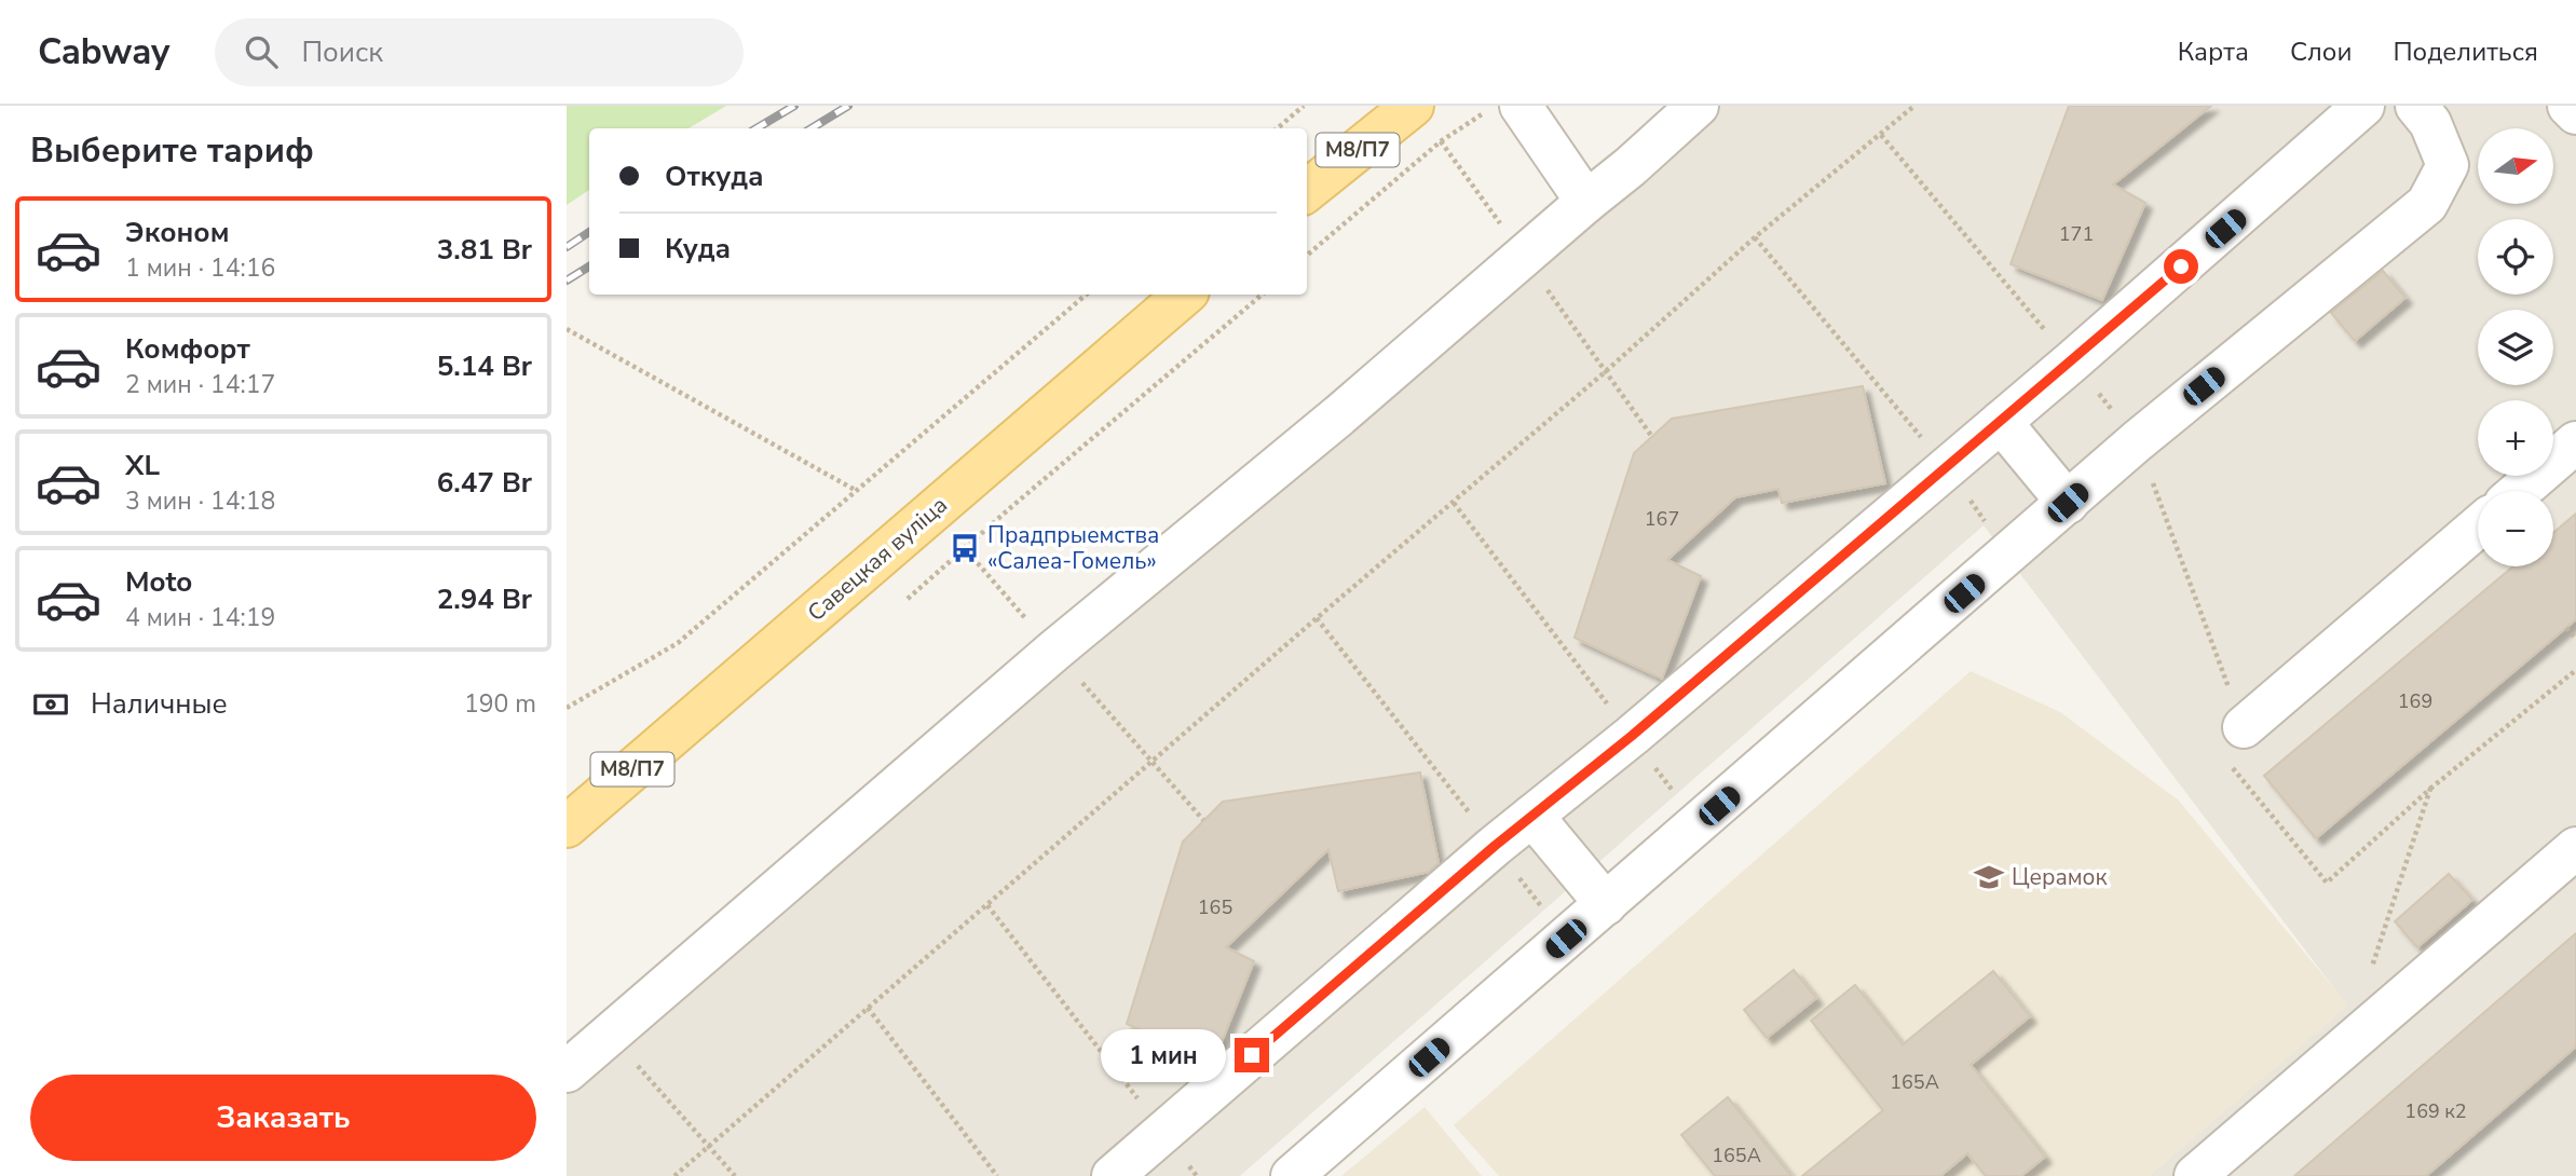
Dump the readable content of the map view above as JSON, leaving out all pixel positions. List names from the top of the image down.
{
  "streets": {
    "main road": ["М8/П7", "Савецкая вуліца"]
  },
  "places": {
    "bus stop": ["Прадпрыемства «Салеа-Гомель»"],
    "school or university": ["Церамок"]
  },
  "house_numbers": [
    "171",
    "167",
    "169",
    "165",
    "165А",
    "169 к2",
    "165А"
  ],
  "north": "right",
  "page": {
    "header": "Cabway",
    "search": "Поиск",
    "nav": ["Карта", "Слои", "Поделиться"],
    "heading": "Выберите тариф",
    "map_buttons": ["+", "−"],
    "banner": ["Откуда", "Куда"],
    "list": [
      {
        "name": "Эконом",
        "note": "1 мин · 14:16",
        "value": "3.81 Br"
      },
      {
        "name": "Комфорт",
        "note": "2 мин · 14:17",
        "value": "5.14 Br"
      },
      {
        "name": "XL",
        "note": "3 мин · 14:18",
        "value": "6.47 Br"
      },
      {
        "name": "Moto",
        "note": "4 мин · 14:19",
        "value": "2.94 Br"
      }
    ],
    "pay": ["Наличные", "190 m"],
    "bubble": "1 мин",
    "buttons": "Заказать"
  }
}
